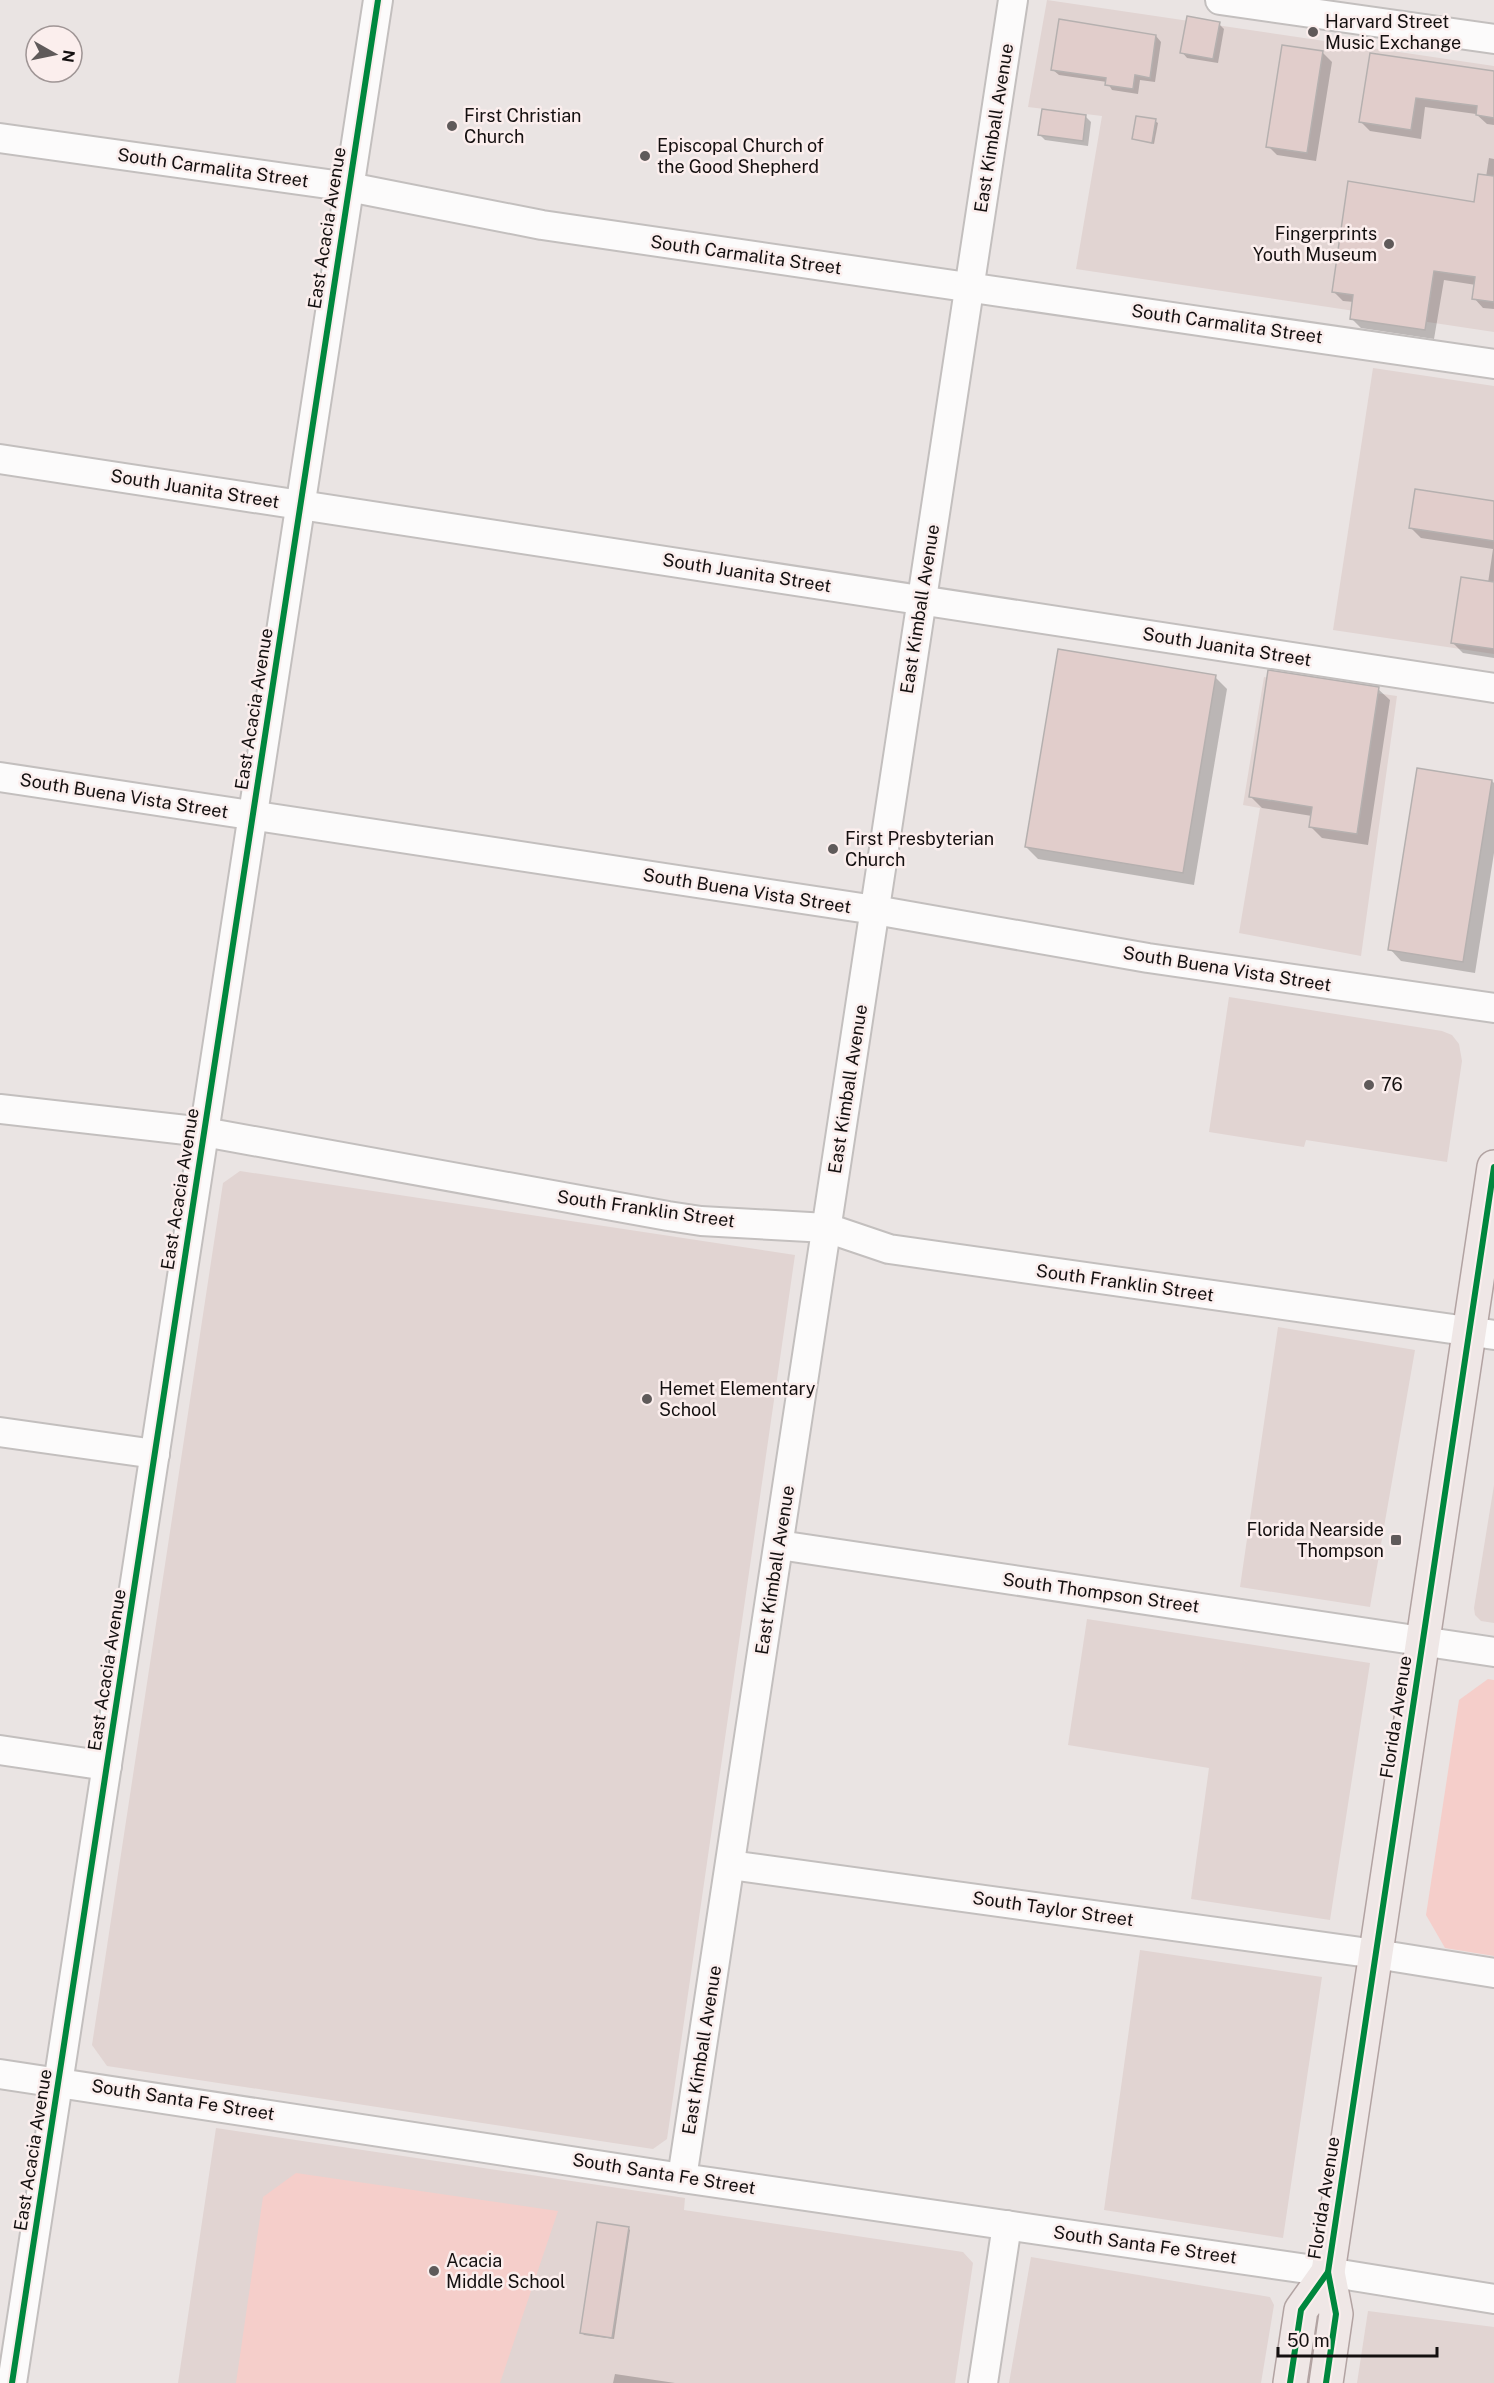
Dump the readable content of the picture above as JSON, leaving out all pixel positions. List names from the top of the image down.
{
  "streets": {
    "main road": ["Florida Avenue"],
    "street": [
      "East Kimball Avenue",
      "South Carmalita Street",
      "East Acacia Avenue",
      "South Juanita Street",
      "South Buena Vista Street",
      "South Franklin Street",
      "South Thompson Street",
      "South Taylor Street",
      "South Santa Fe Street"
    ]
  },
  "crossings": [
    ["East Kimball Avenue", "South Carmalita Street"],
    ["East Kimball Avenue", "South Juanita Street"],
    ["East Kimball Avenue", "South Buena Vista Street"],
    ["East Kimball Avenue", "South Franklin Street"],
    ["East Kimball Avenue", "South Thompson Street"],
    ["East Kimball Avenue", "South Taylor Street"],
    ["East Kimball Avenue", "South Santa Fe Street"],
    ["South Carmalita Street", "East Acacia Avenue"],
    ["East Acacia Avenue", "South Juanita Street"],
    ["East Acacia Avenue", "South Buena Vista Street"],
    ["East Acacia Avenue", "South Franklin Street"],
    ["East Acacia Avenue", "South Santa Fe Street"],
    ["South Franklin Street", "Florida Avenue"],
    ["South Thompson Street", "Florida Avenue"],
    ["Florida Avenue", "South Taylor Street"],
    ["Florida Avenue", "South Santa Fe Street"]
  ],
  "places": {
    "other": [
      "Harvard Street Music Exchange",
      "First Christian Church",
      "Episcopal Church of the Good Shepherd",
      "Fingerprints Youth Museum",
      "First Presbyterian Church",
      "76",
      "Hemet Elementary School",
      "Acacia Middle School"
    ],
    "transit": ["Florida Nearside Thompson"]
  },
  "scale_bar": "50 m",
  "north": "right"
}
